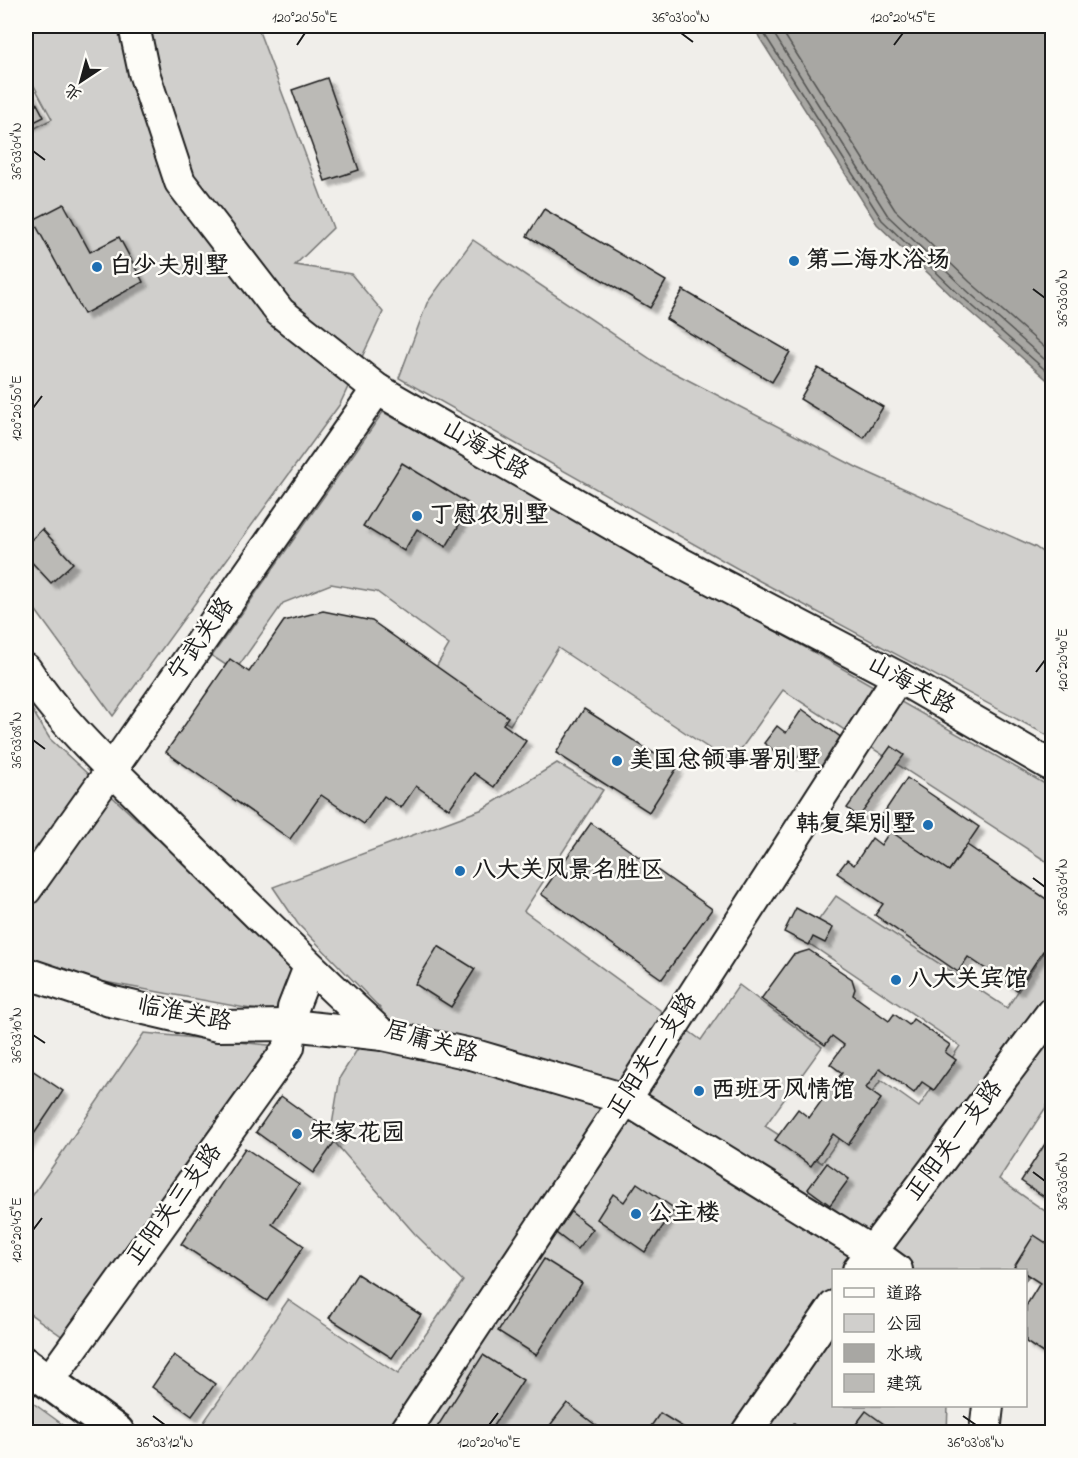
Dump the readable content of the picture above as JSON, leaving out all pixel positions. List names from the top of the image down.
{
  "streets": {
    "street": [
      "山海关路",
      "宁武关路",
      "临淮关路",
      "居庸关路",
      "正阳关二支路",
      "正阳关一支路",
      "正阳关三支路"
    ]
  },
  "crossings": [
    ["山海关路", "宁武关路"],
    ["山海关路", "正阳关二支路"],
    ["宁武关路", "居庸关路"],
    ["临淮关路", "居庸关路"],
    ["临淮关路", "正阳关三支路"],
    ["居庸关路", "正阳关二支路"],
    ["居庸关路", "正阳关一支路"],
    ["居庸关路", "正阳关三支路"]
  ],
  "places": [
    "第二海水浴场",
    "白少夫别墅",
    "丁慰农别墅",
    "美国总领事署别墅",
    "韩复榘别墅",
    "八大关风景名胜区",
    "八大关宾馆",
    "西班牙风情馆",
    "宋家花园",
    "公主楼"
  ],
  "legend": [
    "道路",
    "公园",
    "水域",
    "建筑"
  ],
  "north": "bottom left",
  "coordinates": [
    "120°20'50\"E",
    "36°03'00\"N",
    "120°20'45\"E",
    "36°03'04\"N",
    "120°20'40\"E",
    "36°03'08\"N",
    "36°03'10\"N",
    "36°03'06\"N",
    "36°03'12\"N"
  ]
}
